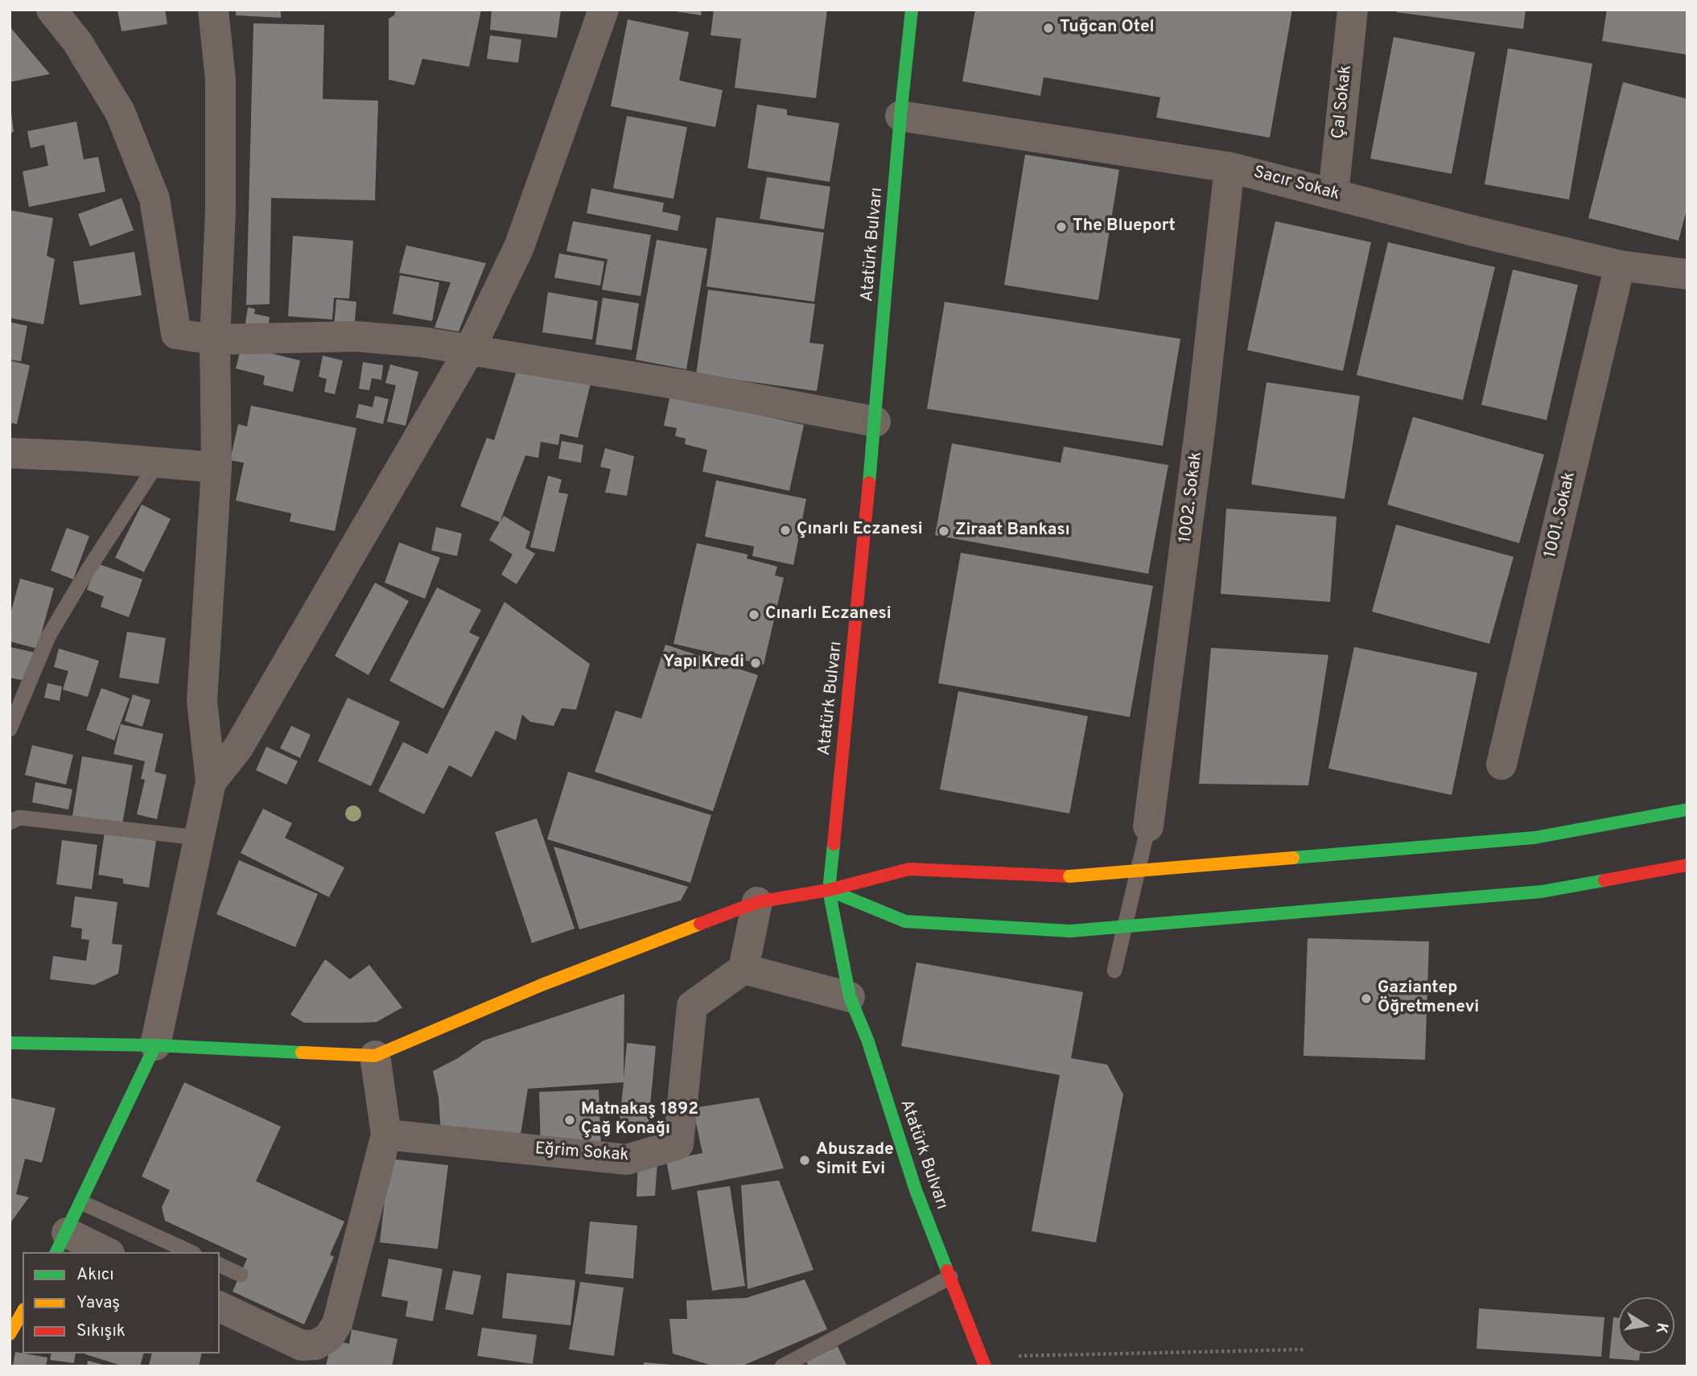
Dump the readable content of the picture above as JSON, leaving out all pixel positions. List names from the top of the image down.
{
  "streets": {
    "main road": ["Atatürk Bulvarı"],
    "street": [
      "Çal Sokak",
      "Sacır Sokak",
      "1002. Sokak",
      "1001. Sokak",
      "Eğrim Sokak"
    ]
  },
  "crossings": [
    ["Çal Sokak", "Sacır Sokak"],
    ["Sacır Sokak", "Atatürk Bulvarı"],
    ["Sacır Sokak", "1002. Sokak"],
    ["Sacır Sokak", "1001. Sokak"]
  ],
  "places": [
    "Tuğcan Otel",
    "The Blueport",
    "Çınarlı Eczanesi",
    "Ziraat Bankası",
    "Cınarlı Eczanesi",
    "Yapı Kredi",
    "Gaziantep Öğretmenevi",
    "Matnakaş 1892 Çağ Konağı",
    "Abuszade Simit Evi"
  ],
  "legend": ["Akıcı", "Yavaş", "Sıkışık"],
  "north": "right"
}
